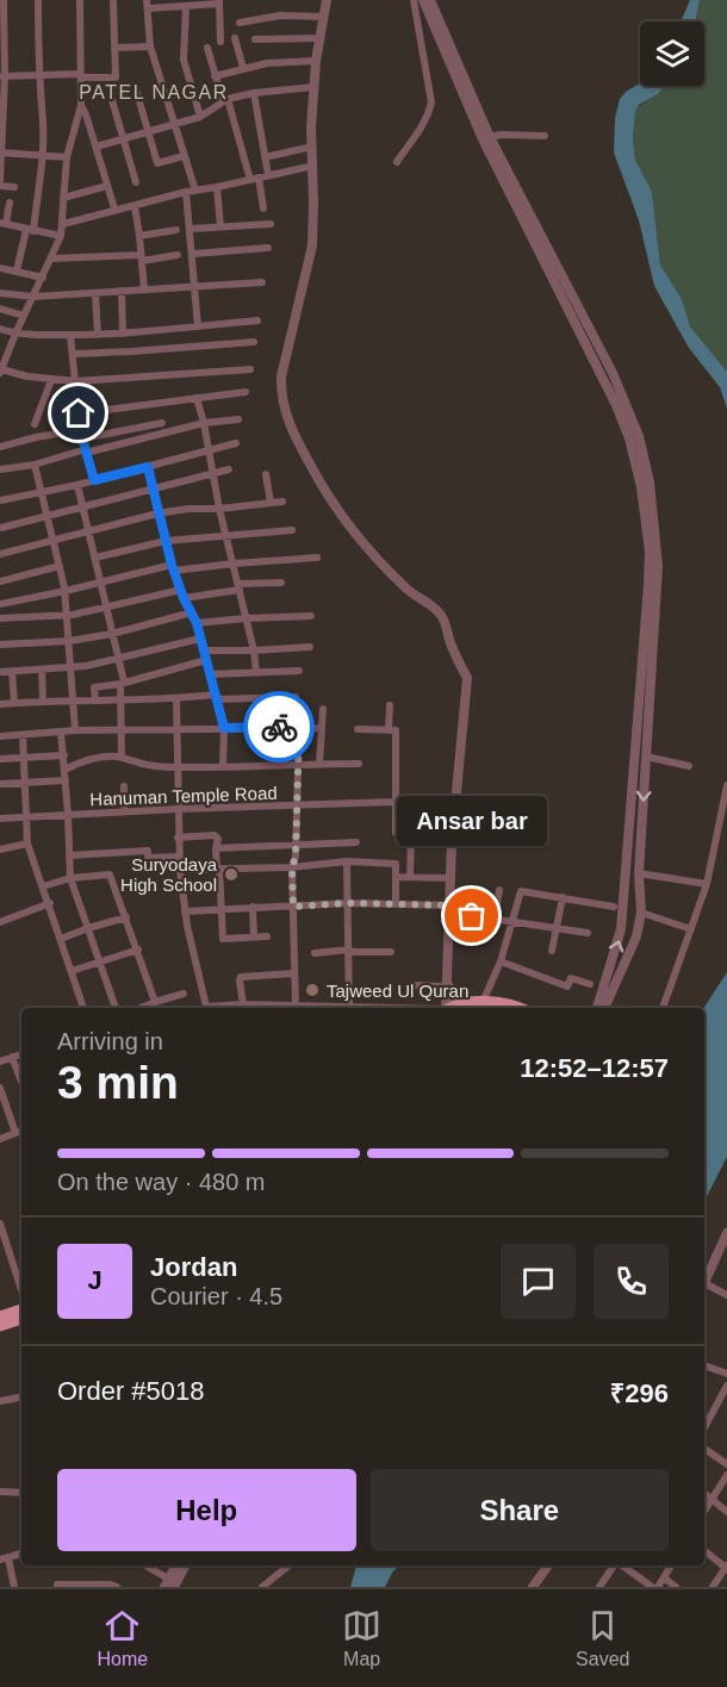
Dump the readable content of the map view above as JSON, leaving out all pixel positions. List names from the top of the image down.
{
  "streets": {
    "street": ["Hanuman Temple Road"]
  },
  "districts": ["PATEL NAGAR"],
  "places": ["Suryodaya High School", "Ansar bar", "Tajweed Ul Quran"],
  "page": {
    "bubble": "Ansar bar",
    "heading": ["3 min", "Arriving in", "12:52–12:57"],
    "panel": [
      "Jordan",
      "Courier · 4.5",
      "Order #5018",
      "₹296"
    ],
    "bar": "On the way · 480 m",
    "round": "J",
    "buttons": ["Help", "Share"],
    "tabs": ["Home", "Map", "Saved"]
  }
}
